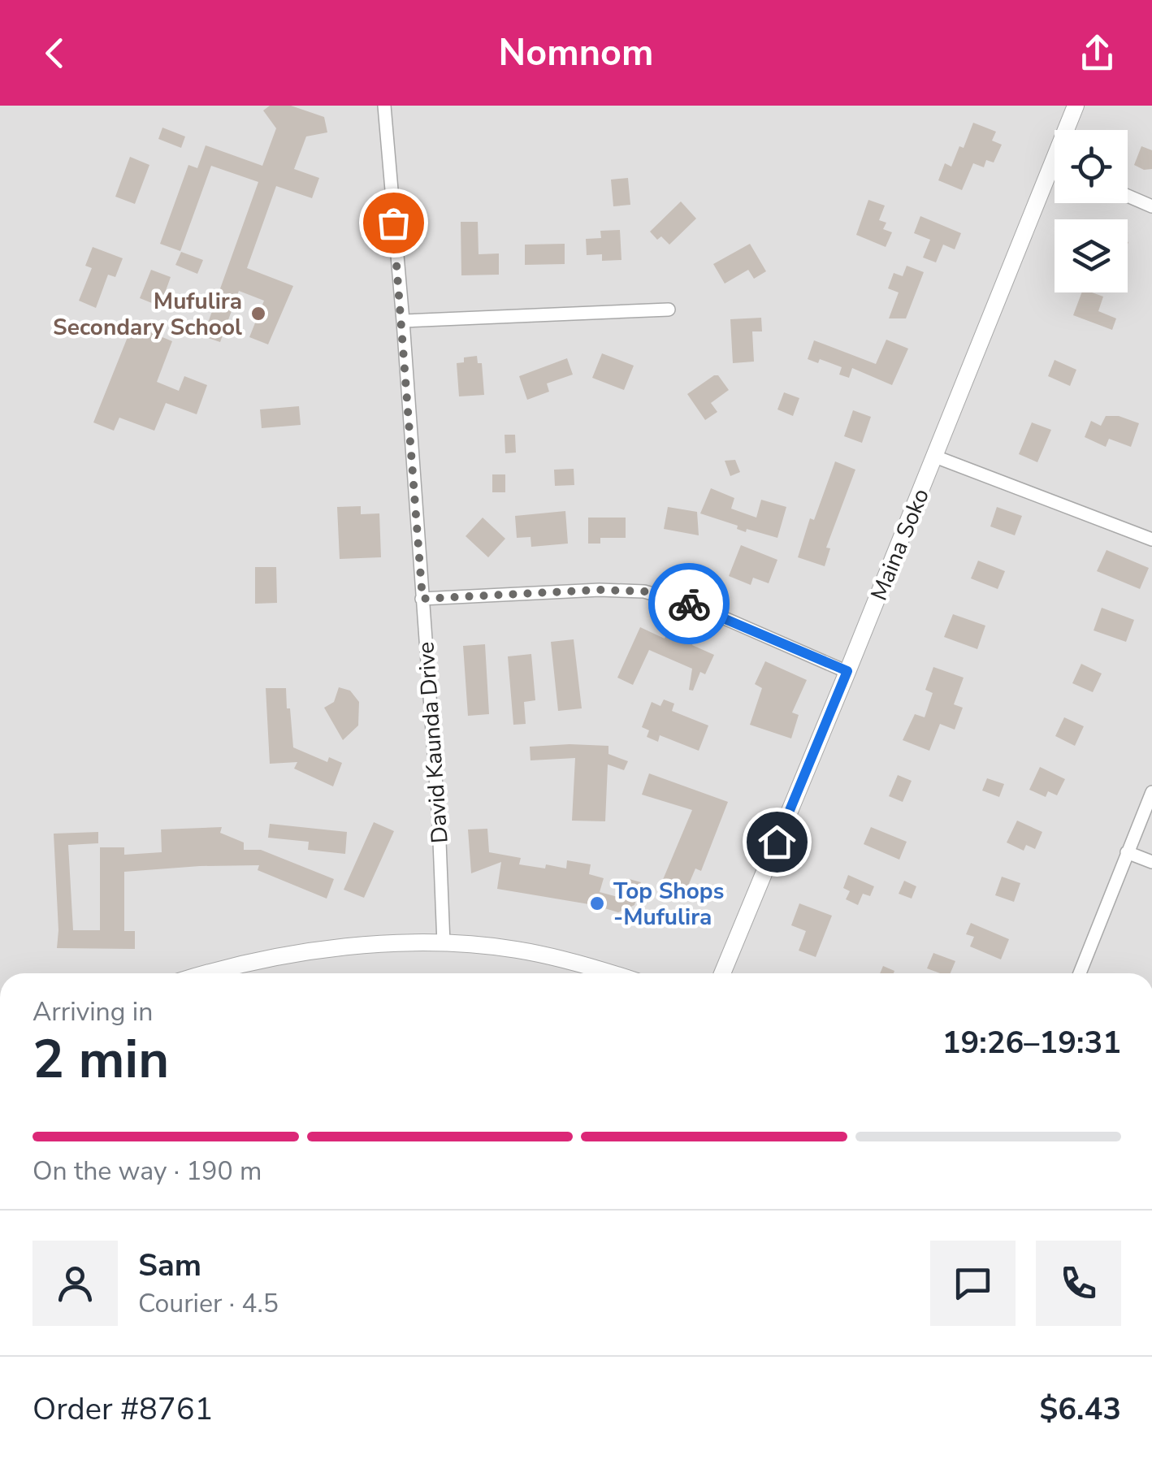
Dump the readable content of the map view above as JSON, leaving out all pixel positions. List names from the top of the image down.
{
  "streets": {
    "street": ["Maina Soko", "David Kaunda Drive"]
  },
  "places": ["Mufulira Secondary School", "Top Shops -Mufulira"],
  "page": {
    "header": "Nomnom",
    "heading": ["2 min", "Arriving in", "19:26–19:31"],
    "panel": [
      "Sam",
      "Courier · 4.5",
      "Order #8761",
      "$6.43"
    ],
    "bar": "On the way · 190 m"
  }
}
